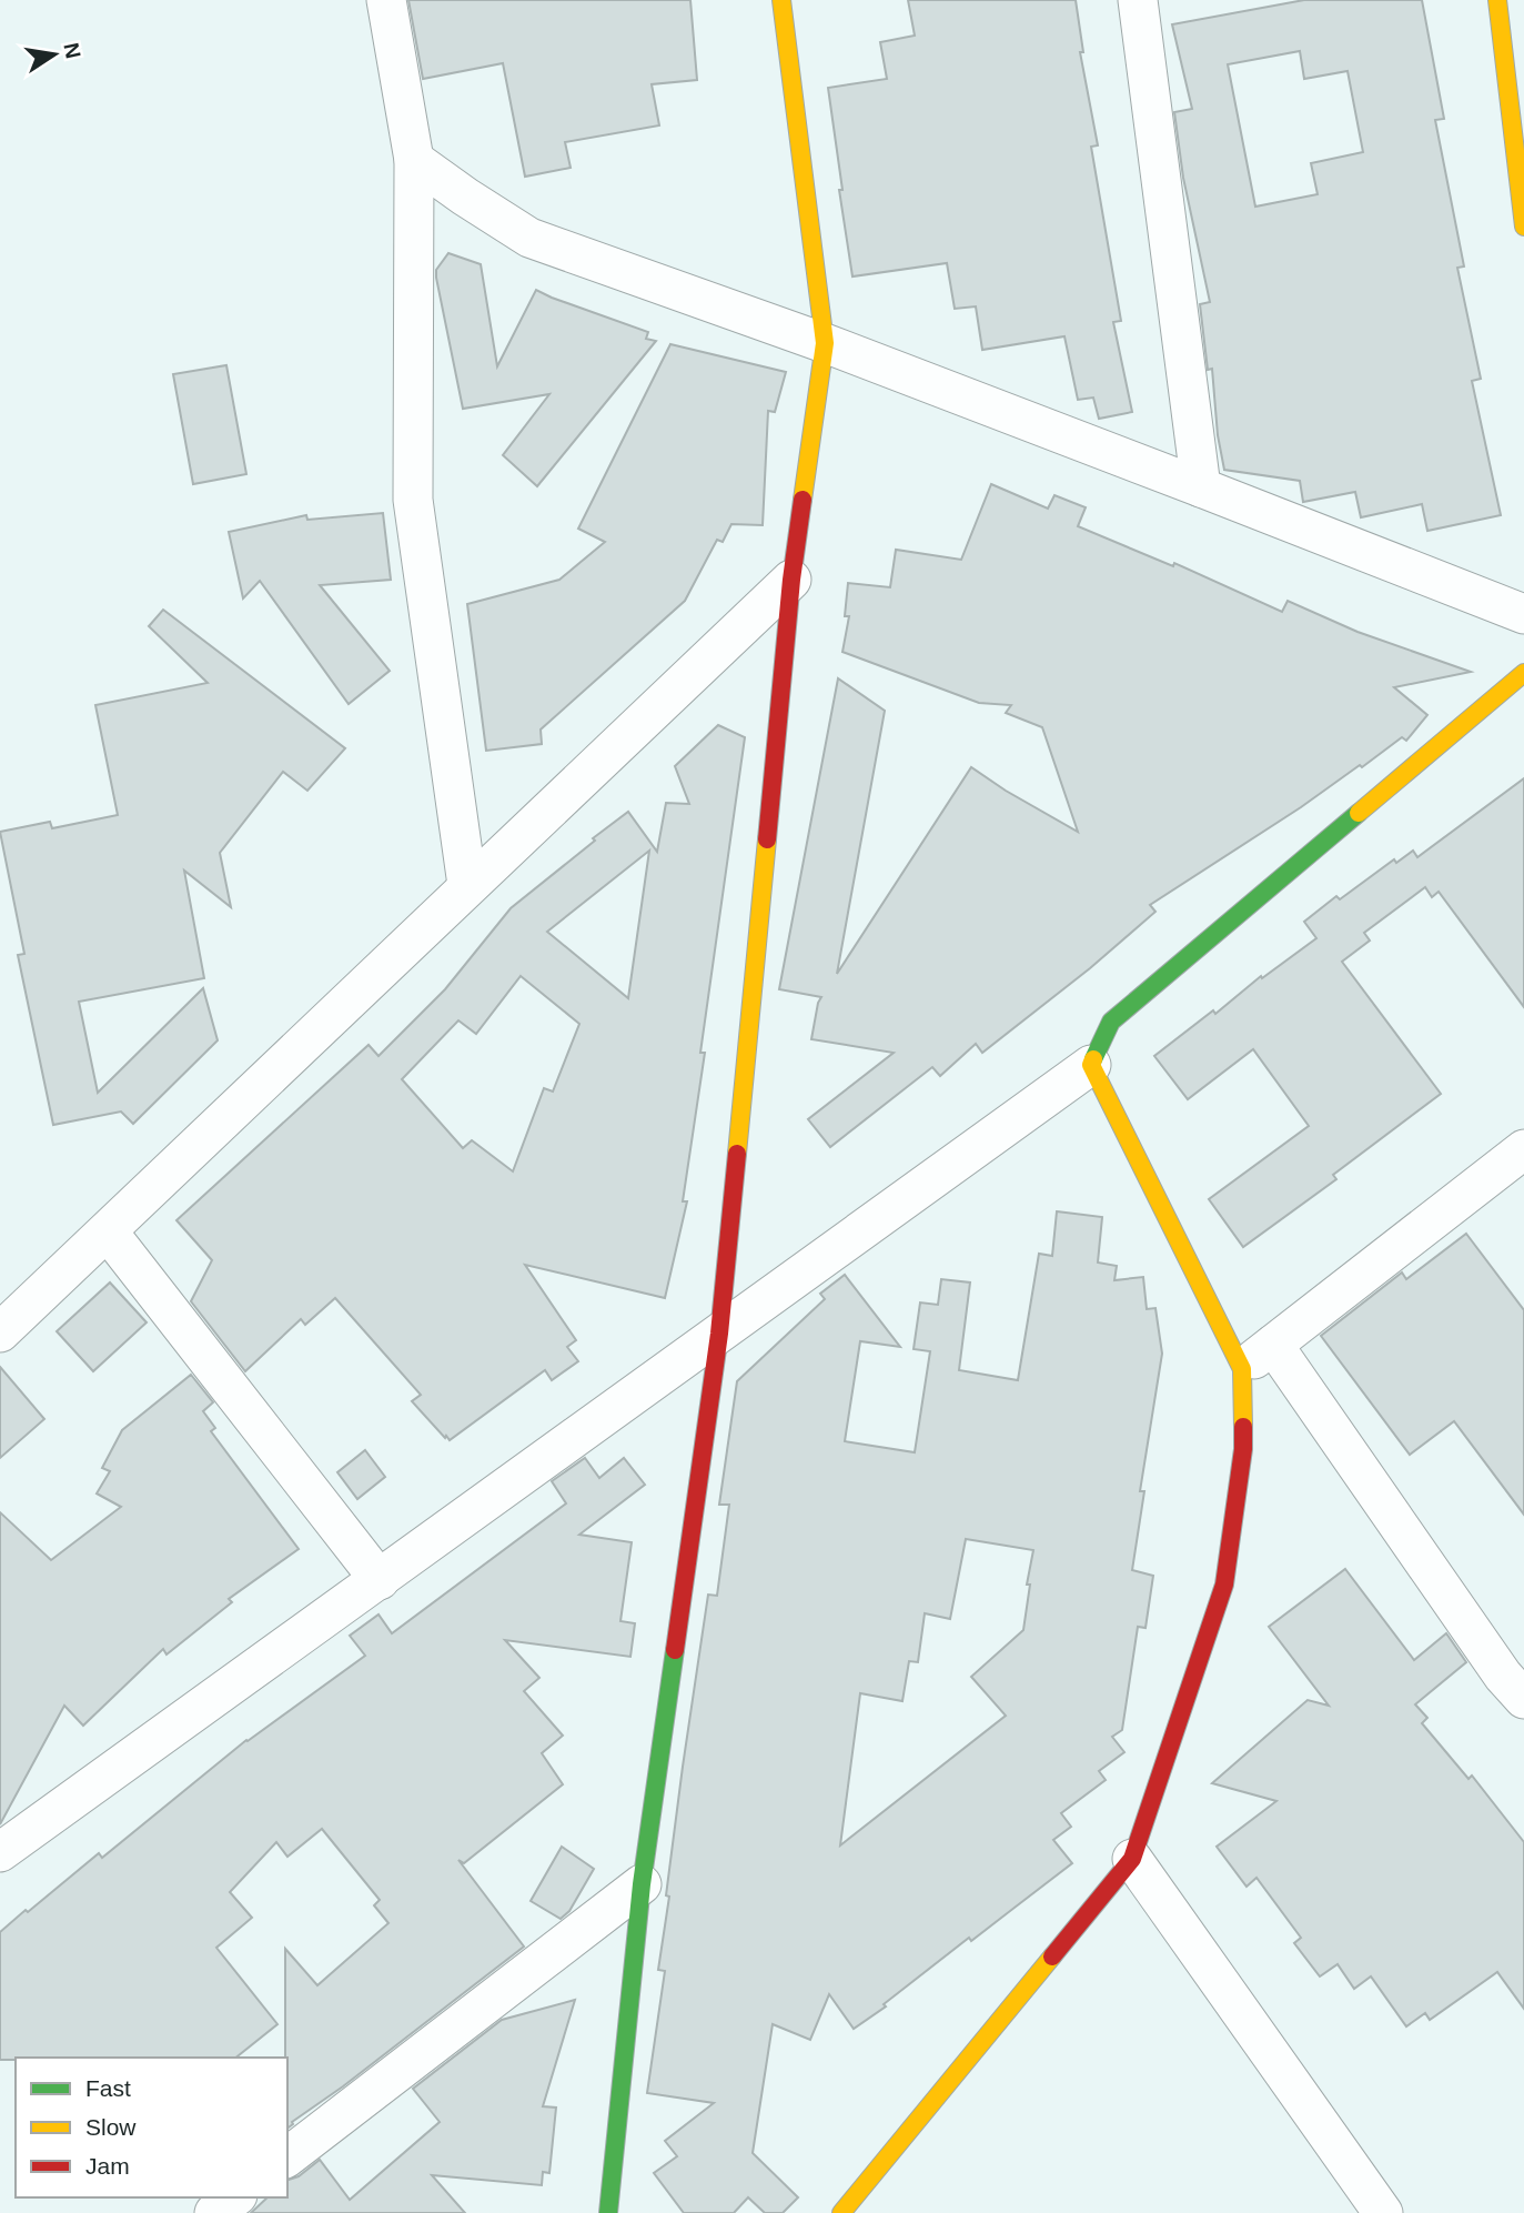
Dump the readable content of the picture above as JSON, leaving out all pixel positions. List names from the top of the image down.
{
  "legend": ["Fast", "Slow", "Jam"],
  "north": "right"
}
